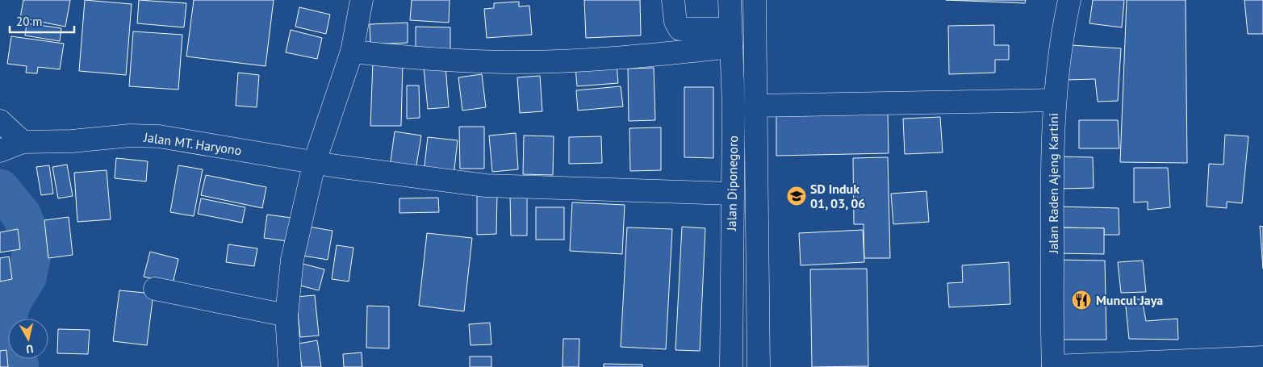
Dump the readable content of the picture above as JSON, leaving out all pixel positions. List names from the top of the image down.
{
  "streets": {
    "main road": ["Jalan MT. Haryono", "Jalan Diponegoro", "Jalan Raden Ajeng Kartini"]
  },
  "crossings": [
    ["Jalan MT. Haryono", "Jalan Diponegoro"]
  ],
  "places": {
    "school or university": ["SD Induk 01, 03, 06"],
    "restaurant": ["Muncul Jaya"]
  },
  "scale_bar": "20 m",
  "north": "bottom"
}
